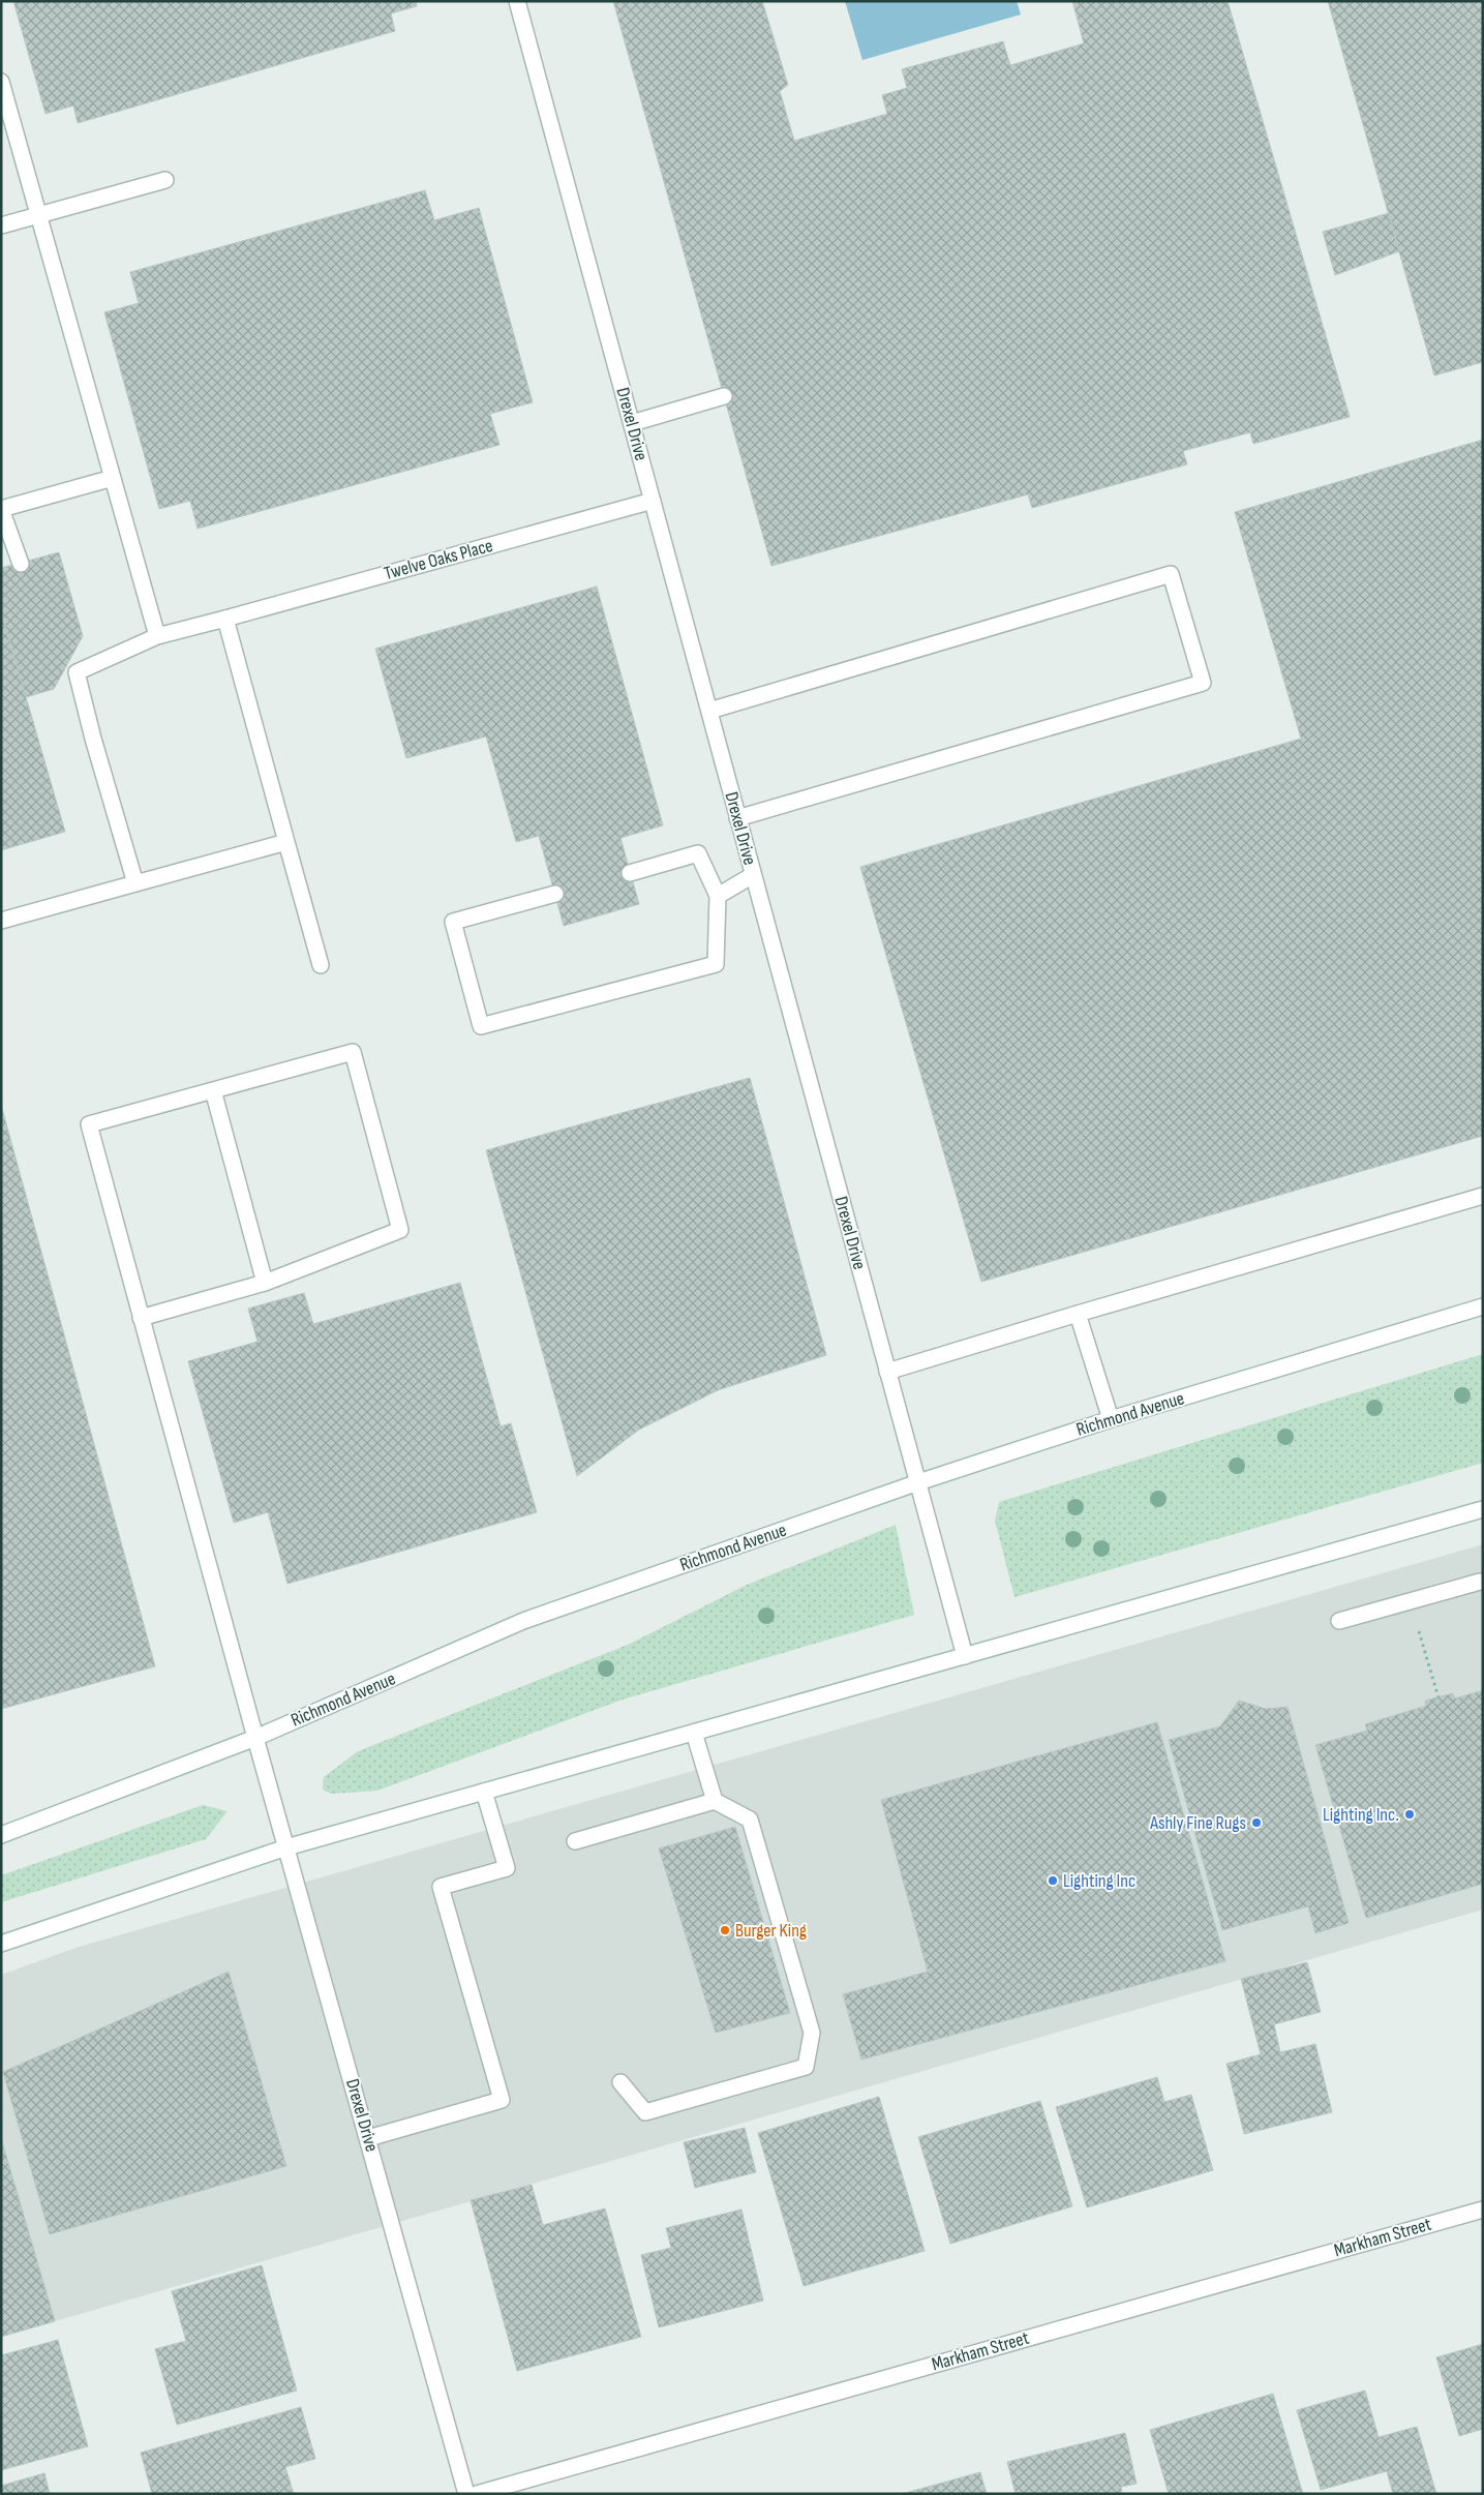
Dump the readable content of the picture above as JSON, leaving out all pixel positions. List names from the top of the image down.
{
  "streets": {
    "street": [
      "Drexel Drive",
      "Twelve Oaks Place",
      "Richmond Avenue",
      "Markham Street"
    ]
  },
  "crossings": [
    ["Drexel Drive", "Twelve Oaks Place"],
    ["Drexel Drive", "Richmond Avenue"]
  ],
  "places": [
    "Lighting Inc.",
    "Ashly Fine Rugs",
    "Lighting Inc",
    "Burger King"
  ]
}
